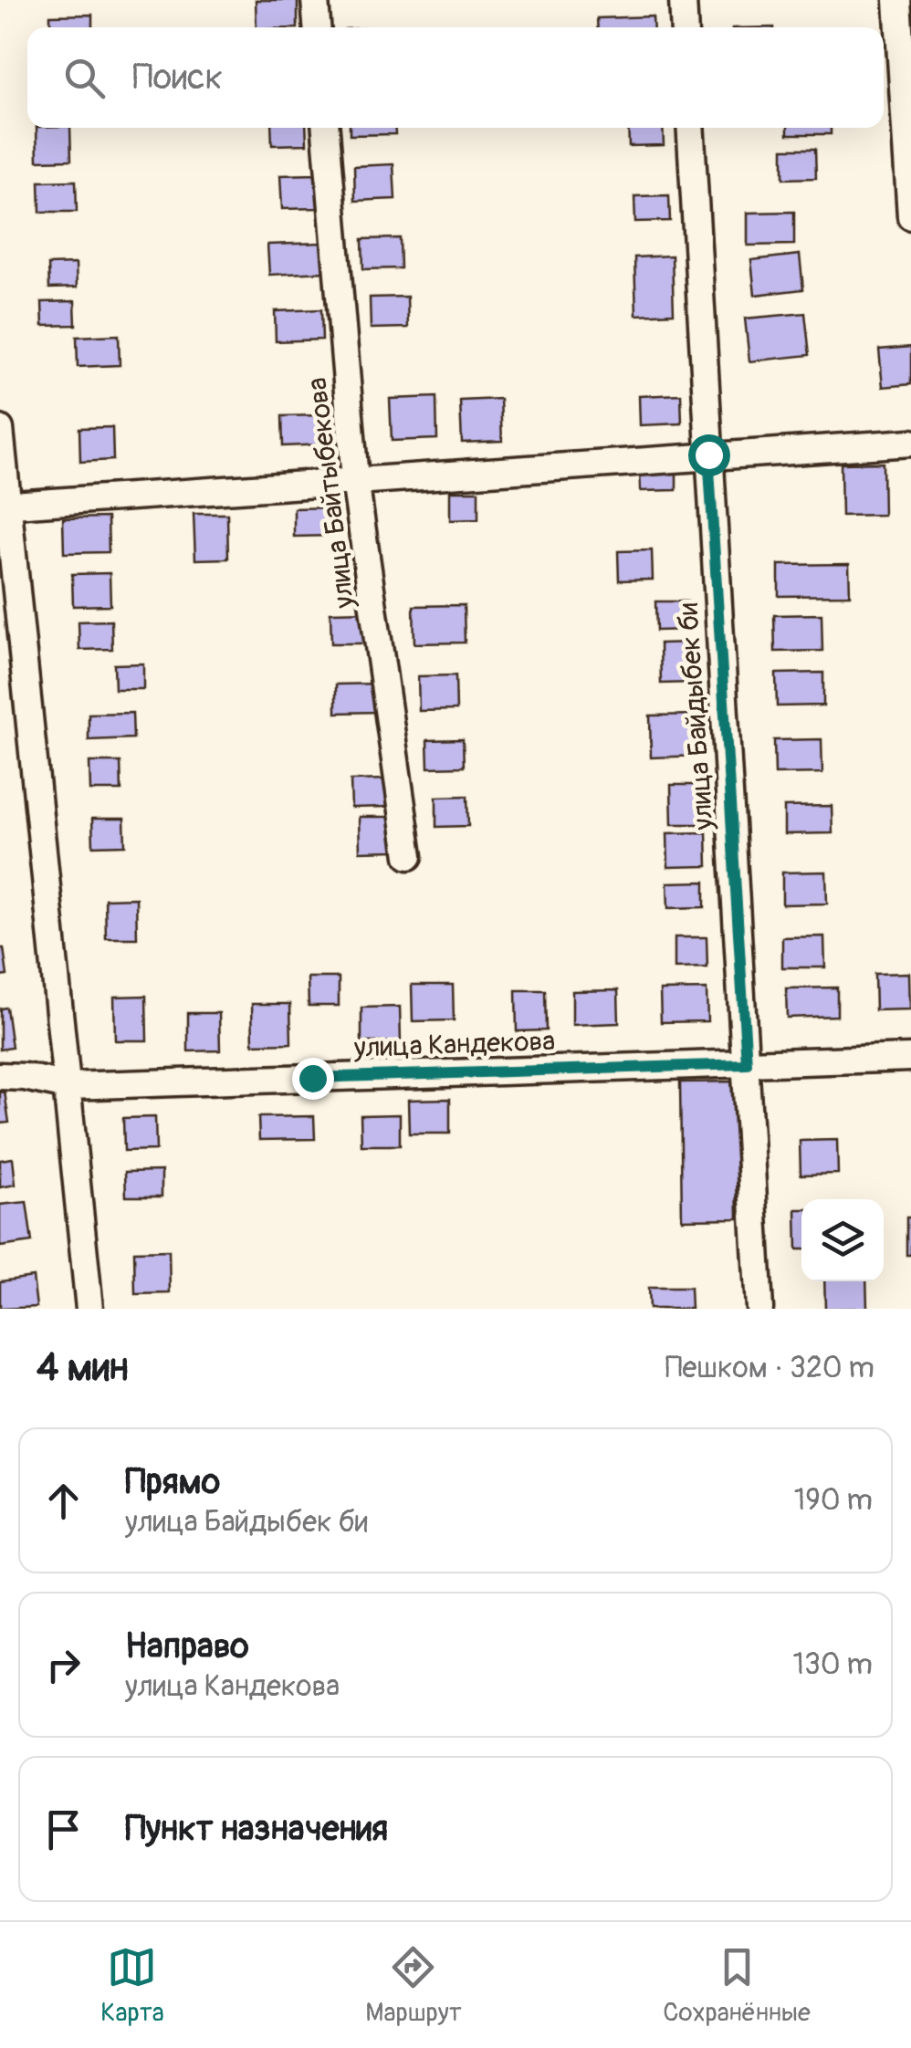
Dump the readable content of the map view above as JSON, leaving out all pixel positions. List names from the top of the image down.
{
  "streets": {
    "street": ["улица Байтыбекова", "улица Байдыбек би", "улица Кандекова"]
  },
  "crossings": [
    ["улица Байдыбек би", "улица Кандекова"]
  ],
  "page": {
    "search": "Поиск",
    "heading": ["4 мин", "Пешком · 320 m"],
    "list": [
      ["Прямо", "улица Байдыбек би", "190 m"],
      ["Направо", "улица Кандекова", "130 m"],
      "Пункт назначения"
    ],
    "nav": ["Карта", "Маршрут", "Сохранённые"]
  }
}
